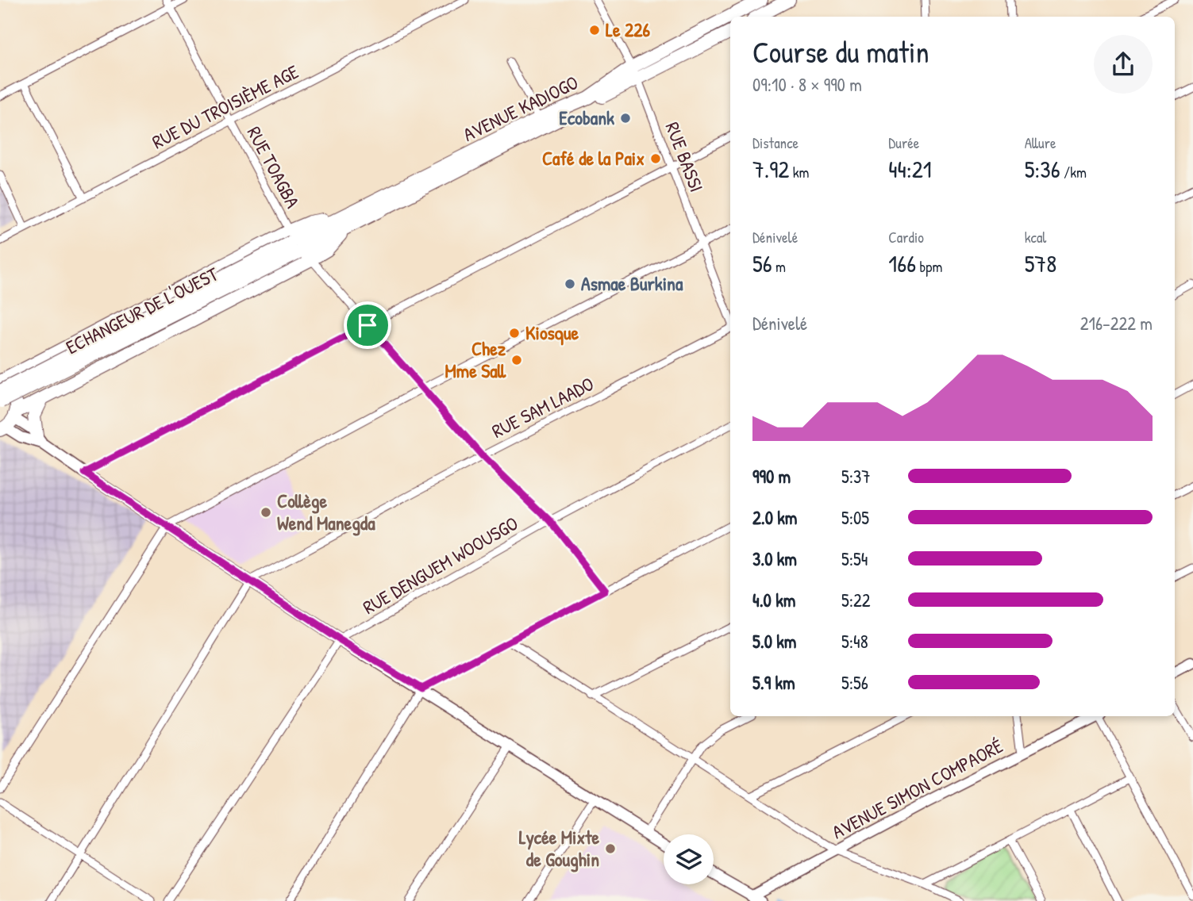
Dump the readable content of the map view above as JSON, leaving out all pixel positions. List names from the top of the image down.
{
  "streets": {
    "highway": ["AVENUE KADIOGO", "ECHANGEUR DE L'OUEST"],
    "street": [
      "RUE DU TROISIÈME AGE",
      "RUE BASSI",
      "RUE TOAGBA",
      "RUE SAM LAADO",
      "RUE DENGUEM WOOUSGO",
      "AVENUE SIMON COMPAORÉ"
    ]
  },
  "crossings": [
    ["RUE DU TROISIÈME AGE", "RUE TOAGBA"],
    ["AVENUE KADIOGO", "RUE BASSI"],
    ["AVENUE KADIOGO", "RUE TOAGBA"],
    ["AVENUE KADIOGO", "ECHANGEUR DE L'OUEST"],
    ["RUE TOAGBA", "ECHANGEUR DE L'OUEST"]
  ],
  "places": [
    "Le 226",
    "Ecobank",
    "Café de la Paix",
    "Asmae Burkina",
    "Kiosque",
    "Chez Mme Sall",
    "Collège Wend Manegda",
    "Lycée Mixte de Goughin"
  ],
  "page": {
    "heading": ["Course du matin", "09:10 · 8 × 990 m"],
    "stats": [
      ["Distance", "7.92 km"],
      ["Durée", "44:21"],
      ["Allure", "5:36 /km"],
      ["Dénivelé", "56 m"],
      ["Cardio", "166 bpm"],
      ["kcal", "578"]
    ],
    "chart": ["Dénivelé", "216–222 m"],
    "list": [
      {
        "name": "990 m",
        "note": "5:37"
      },
      {
        "name": "2.0 km",
        "note": "5:05"
      },
      {
        "name": "3.0 km",
        "note": "5:54"
      },
      {
        "name": "4.0 km",
        "note": "5:22"
      },
      {
        "name": "5.0 km",
        "note": "5:48"
      },
      {
        "name": "5.9 km",
        "note": "5:56"
      }
    ]
  }
}
